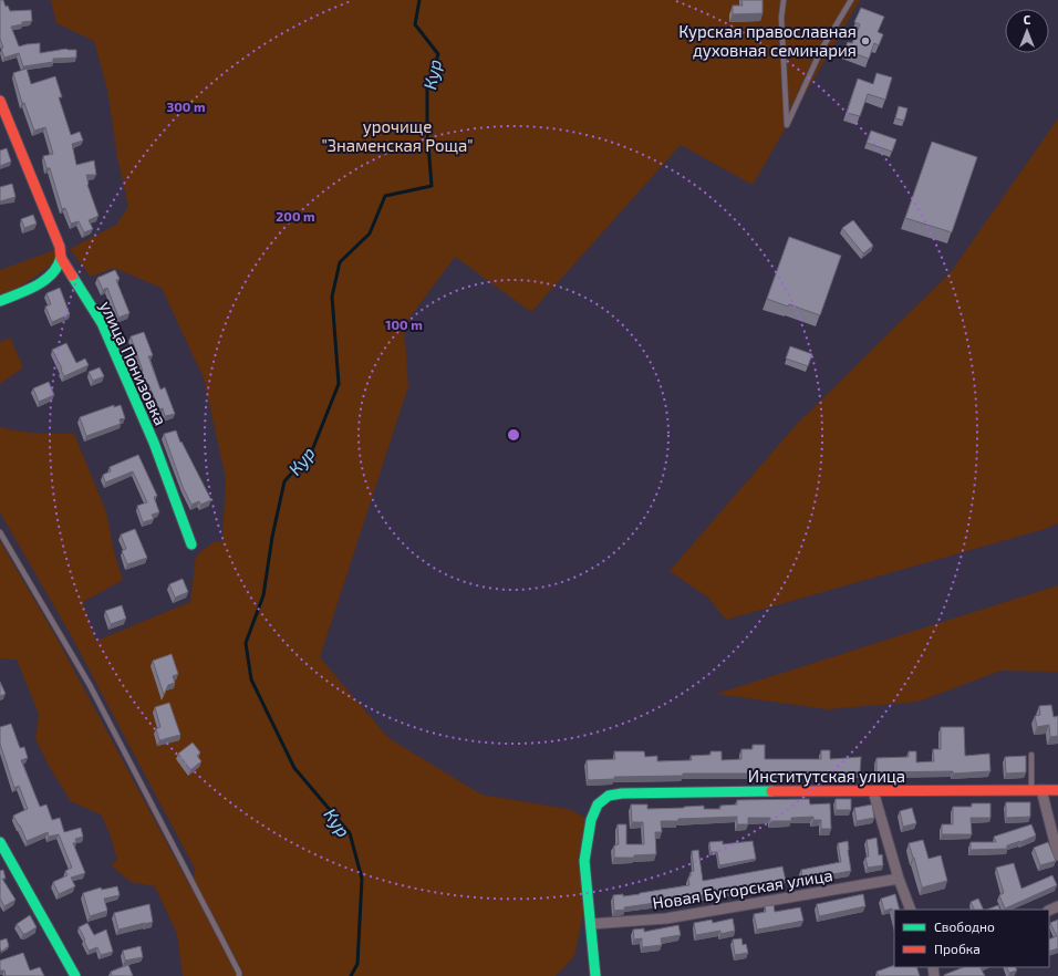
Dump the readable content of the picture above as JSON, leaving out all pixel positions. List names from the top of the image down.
{
  "streets": {
    "street": ["улица Понизовка", "Институтская улица", "Новая Бугорская улица"]
  },
  "crossings": [
    ["Институтская улица", "Новая Бугорская улица"]
  ],
  "water": ["Кур"],
  "parks": ["урочище \"Знаменская Роща\""],
  "places": ["Курская православная духовная семинария"],
  "legend": ["Свободно", "Пробка"],
  "north": "top",
  "rings": ["300 m", "200 m", "100 m"]
}
